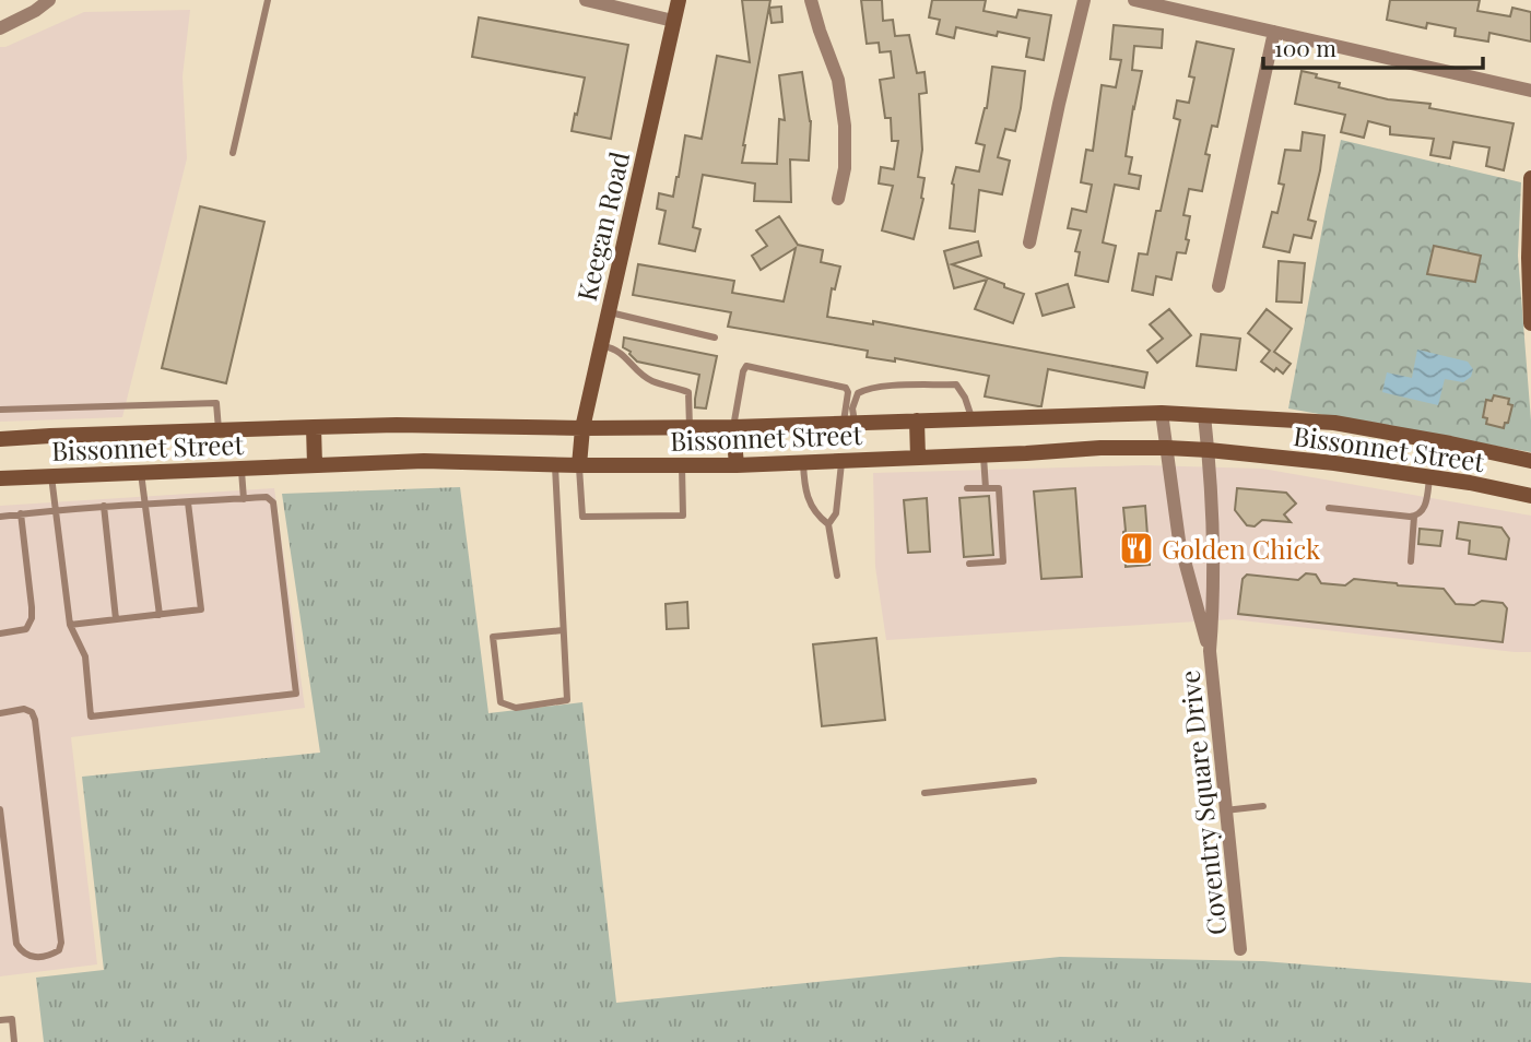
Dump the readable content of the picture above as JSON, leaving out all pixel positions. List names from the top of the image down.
{
  "streets": {
    "main road": ["Keegan Road", "Bissonnet Street"],
    "street": ["Coventry Square Drive"]
  },
  "crossings": [
    ["Keegan Road", "Bissonnet Street"],
    ["Bissonnet Street", "Coventry Square Drive"]
  ],
  "places": {
    "restaurant": ["Golden Chick"]
  },
  "scale_bar": "100 m"
}
